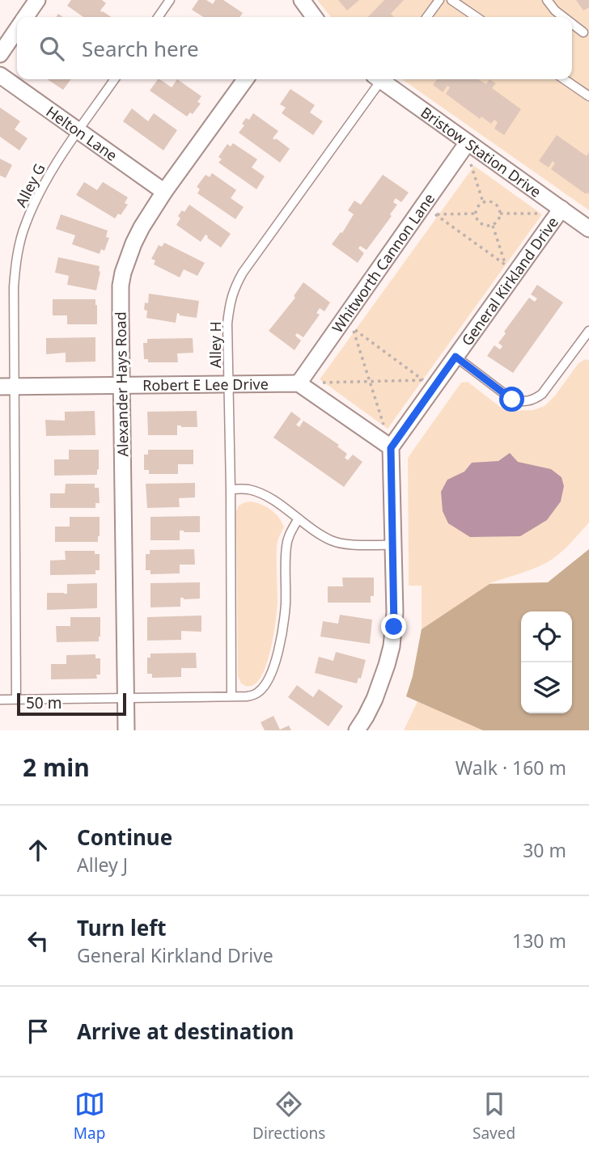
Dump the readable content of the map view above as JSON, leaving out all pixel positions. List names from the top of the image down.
{
  "streets": {
    "street": [
      "Helton Lane",
      "Bristow Station Drive",
      "Whitworth Cannon Lane",
      "General Kirkland Drive",
      "Alexander Hays Road",
      "Robert E Lee Drive"
    ],
    "lane": ["Alley G", "Alley H"]
  },
  "crossings": [
    ["Helton Lane", "Alley G"],
    ["Helton Lane", "Alexander Hays Road"],
    ["Bristow Station Drive", "Whitworth Cannon Lane"],
    ["Bristow Station Drive", "General Kirkland Drive"],
    ["Alley G", "Robert E Lee Drive"],
    ["Whitworth Cannon Lane", "Robert E Lee Drive"],
    ["Alley H", "Robert E Lee Drive"],
    ["Alexander Hays Road", "Robert E Lee Drive"]
  ],
  "scale_bar": "50 m",
  "page": {
    "search": "Search here",
    "scale": "50 m",
    "heading": ["2 min", "Walk · 160 m"],
    "list": [
      ["Continue", "Alley J", "30 m"],
      ["Turn left", "General Kirkland Drive", "130 m"],
      "Arrive at destination"
    ],
    "nav": ["Map", "Directions", "Saved"]
  }
}
